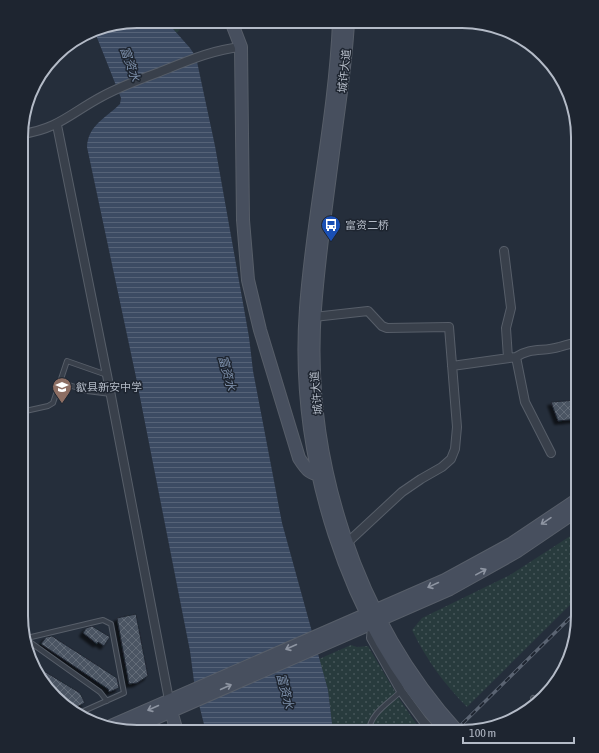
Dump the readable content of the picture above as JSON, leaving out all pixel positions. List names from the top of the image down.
{
  "streets": {
    "main road": ["城许大道"]
  },
  "water": ["富资水"],
  "places": {
    "bus stop": ["富资二桥"],
    "school or university": ["歙县新安中学"]
  },
  "scale_bar": "100 m"
}
